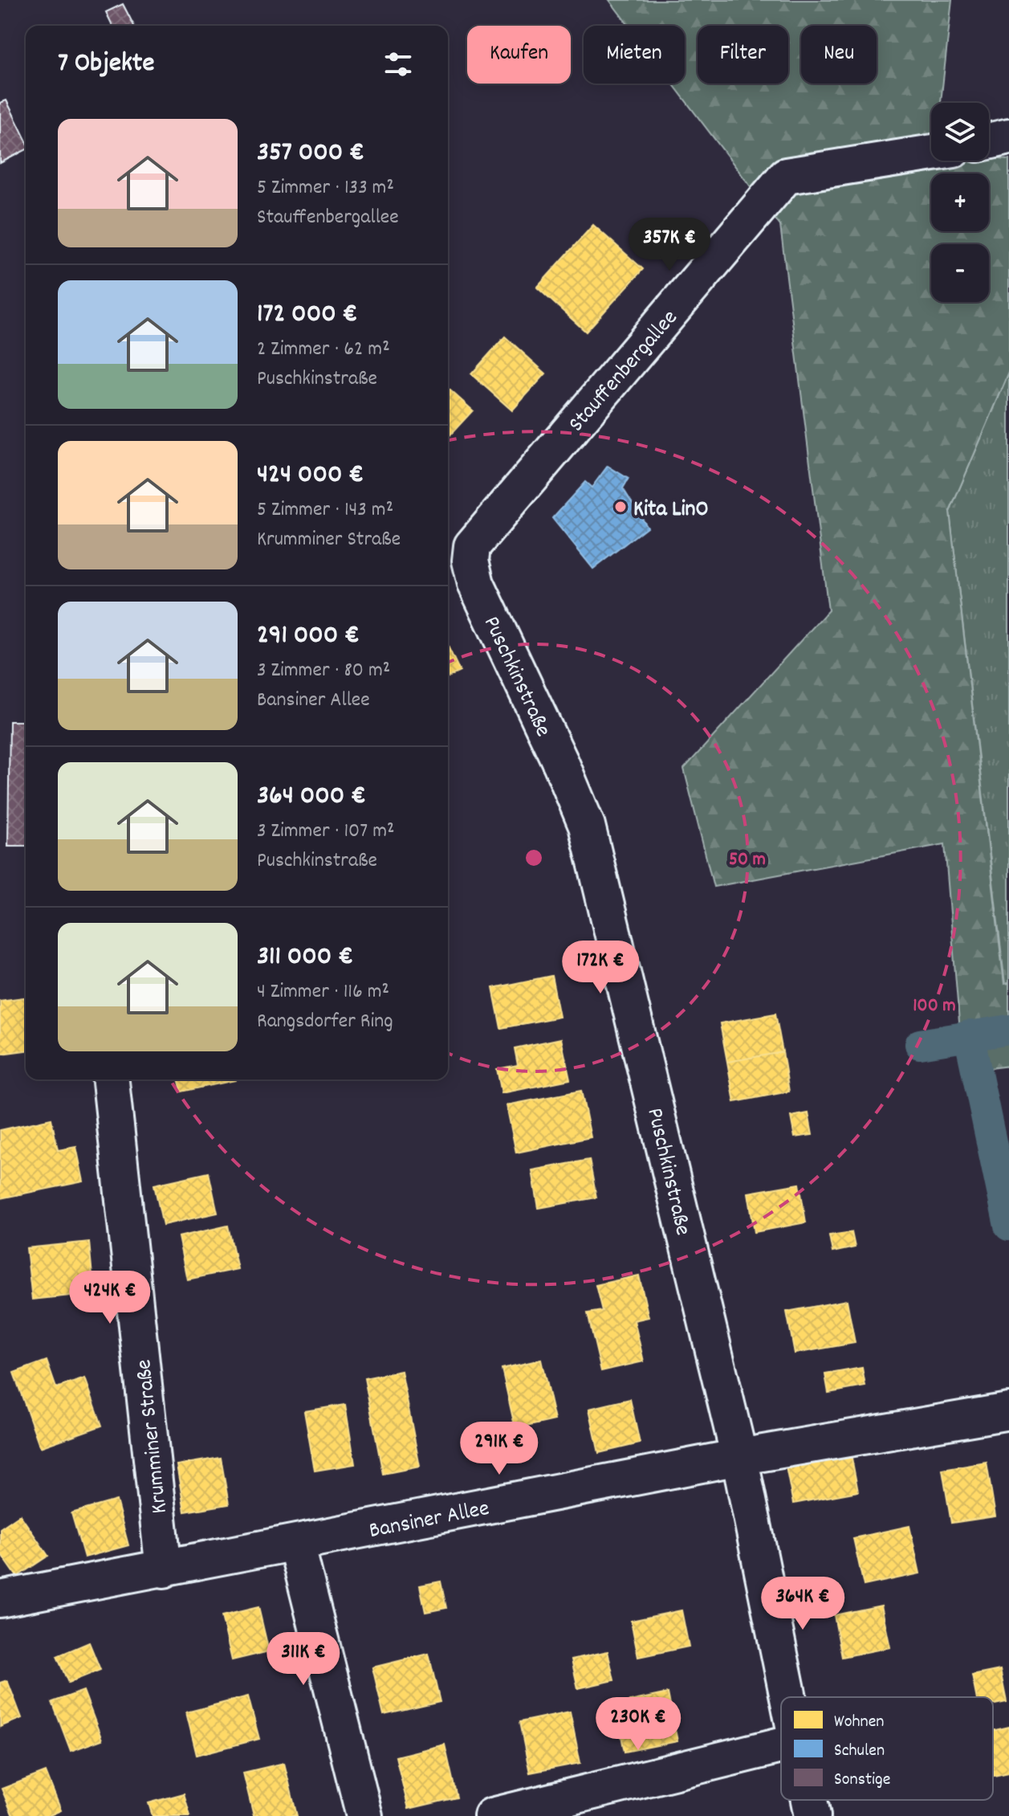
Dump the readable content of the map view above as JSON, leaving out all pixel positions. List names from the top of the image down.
{
  "streets": {
    "street": [
      "Stauffenbergallee",
      "Puschkinstraße",
      "Krumminer Straße",
      "Bansiner Allee"
    ]
  },
  "crossings": [
    ["Stauffenbergallee", "Puschkinstraße"],
    ["Puschkinstraße", "Bansiner Allee"],
    ["Krumminer Straße", "Bansiner Allee"]
  ],
  "places": ["Kita LinO"],
  "legend": ["Wohnen", "Schulen", "Sonstige"],
  "page": {
    "chip": [
      "Kaufen",
      "Mieten",
      "Filter",
      "Neu"
    ],
    "heading": "7 Objekte",
    "map_buttons": ["+", "−"],
    "list": [
      {
        "name": "357 000 €",
        "note": "5 Zimmer · 133 m² · Stauffenbergallee"
      },
      {
        "name": "172 000 €",
        "note": "2 Zimmer · 62 m² · Puschkinstraße"
      },
      {
        "name": "424 000 €",
        "note": "5 Zimmer · 143 m² · Krumminer Straße"
      },
      {
        "name": "291 000 €",
        "note": "3 Zimmer · 80 m² · Bansiner Allee"
      },
      {
        "name": "364 000 €",
        "note": "3 Zimmer · 107 m² · Puschkinstraße"
      },
      {
        "name": "311 000 €",
        "note": "4 Zimmer · 116 m² · Rangsdorfer Ring"
      }
    ],
    "price": [
      "357K €",
      "172K €",
      "424K €",
      "291K €",
      "364K €",
      "311K €",
      "230K €"
    ]
  },
  "rings": ["50 m", "100 m"]
}
